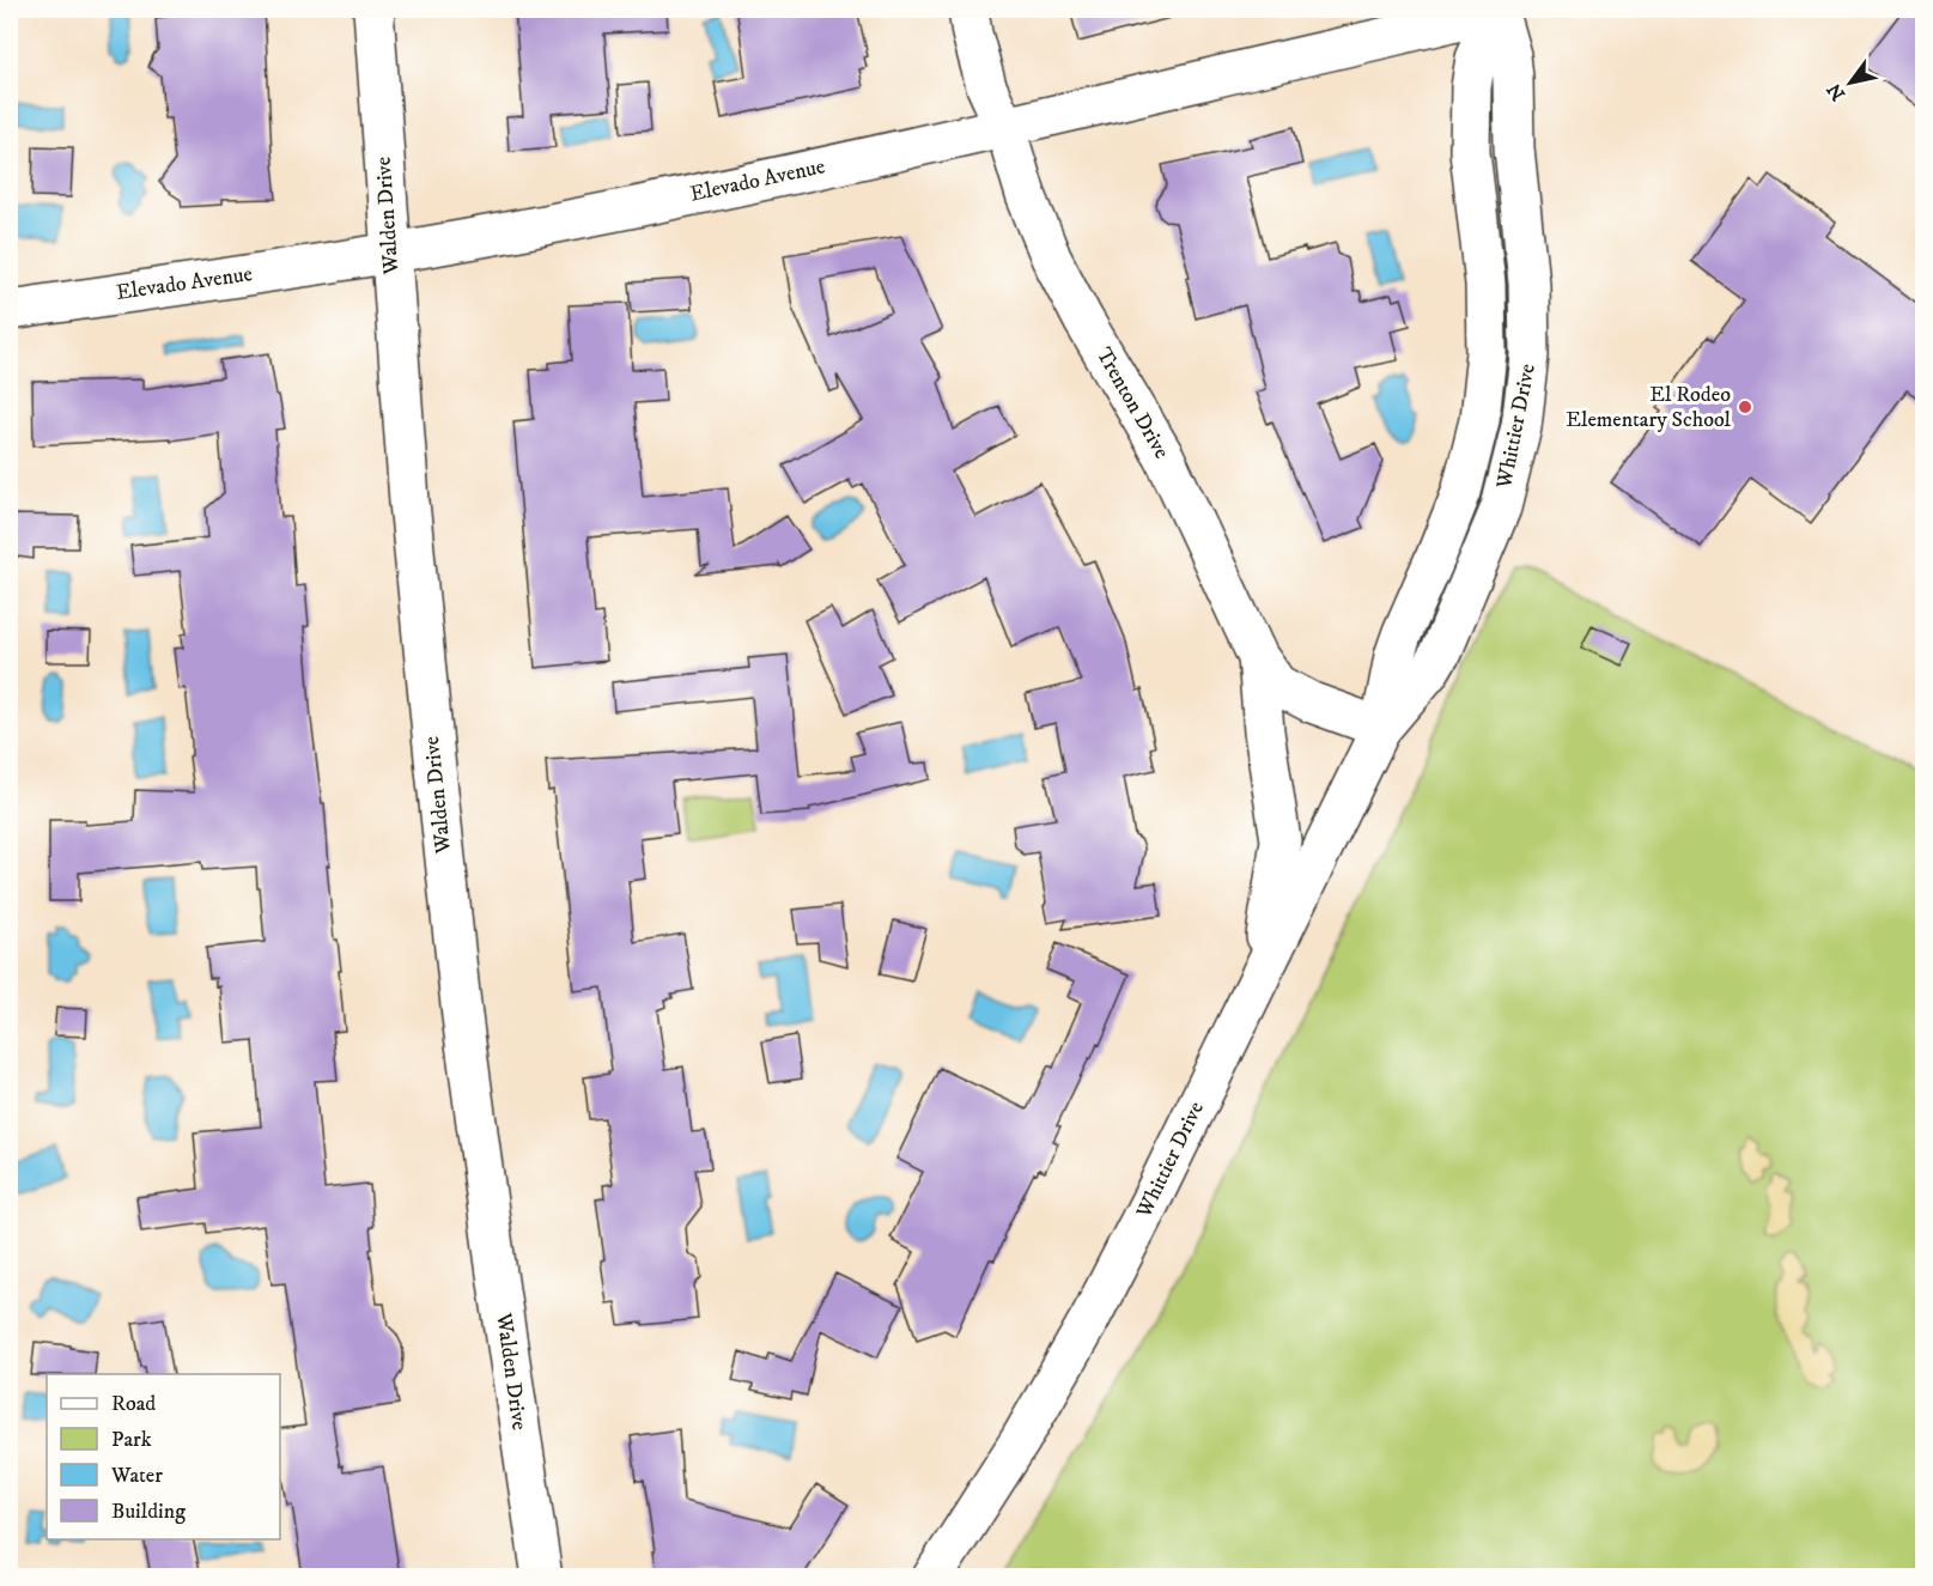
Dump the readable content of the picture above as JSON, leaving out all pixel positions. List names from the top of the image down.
{
  "streets": {
    "street": [
      "Elevado Avenue",
      "Walden Drive",
      "Trenton Drive",
      "Whittier Drive"
    ]
  },
  "crossings": [
    ["Elevado Avenue", "Walden Drive"],
    ["Elevado Avenue", "Trenton Drive"],
    ["Trenton Drive", "Whittier Drive"]
  ],
  "places": ["El Rodeo Elementary School"],
  "legend": [
    "Road",
    "Park",
    "Water",
    "Building"
  ],
  "north": "bottom left"
}
